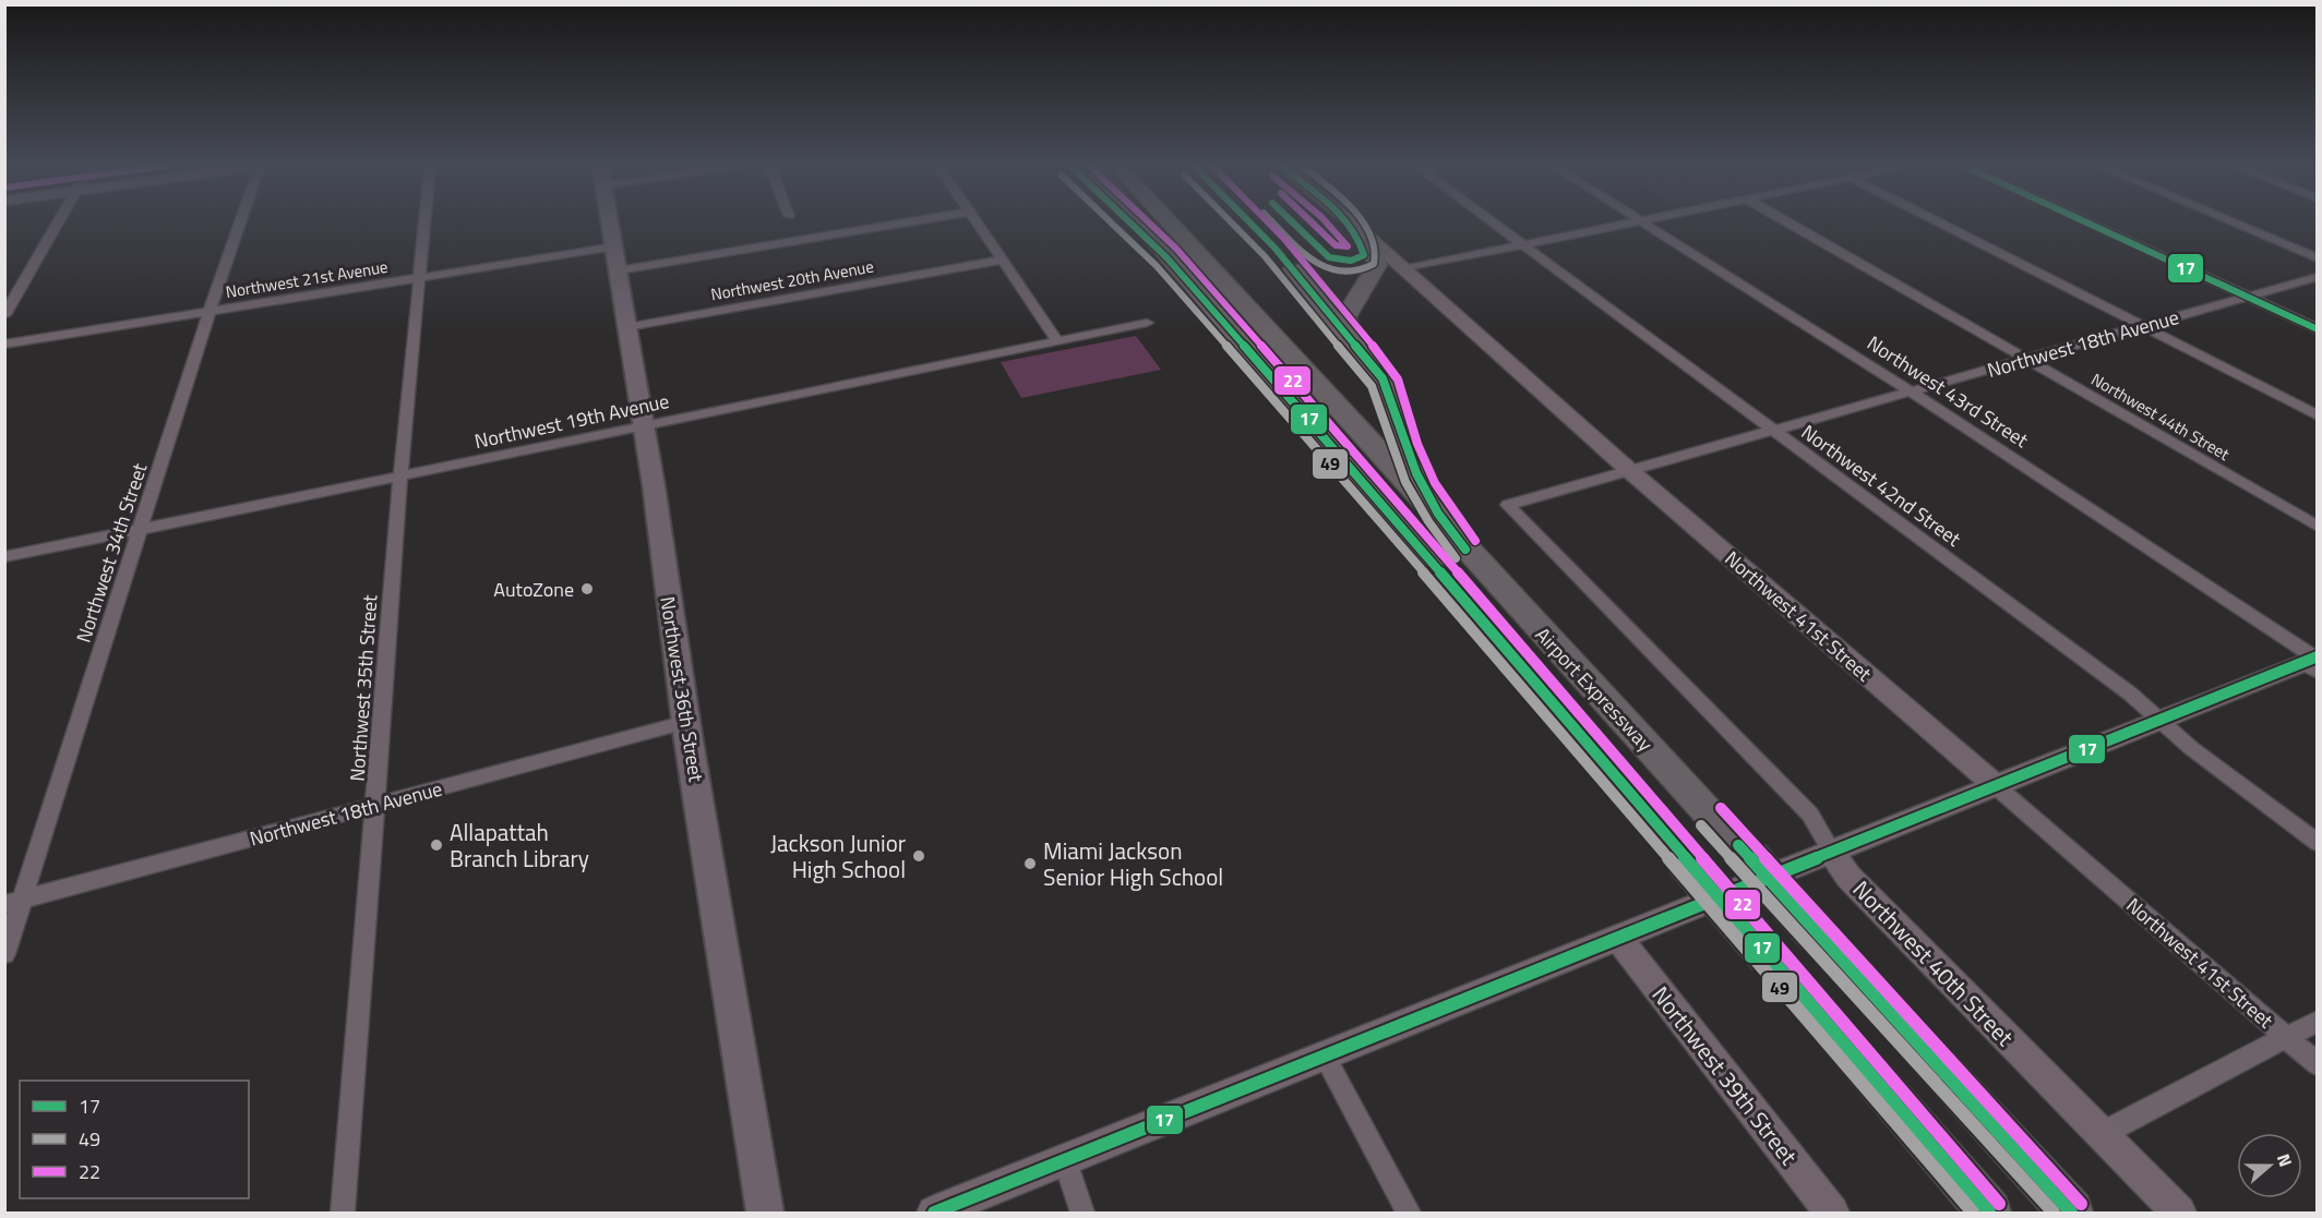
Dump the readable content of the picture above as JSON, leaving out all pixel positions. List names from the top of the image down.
{
  "streets": {
    "highway": ["Airport Expressway"],
    "main road": [
      "Northwest 41st Street",
      "Northwest 36th Street",
      "Northwest 40th Street",
      "Northwest 39th Street"
    ],
    "street": [
      "Northwest 21st Avenue",
      "Northwest 20th Avenue",
      "Northwest 18th Avenue",
      "Northwest 43rd Street",
      "Northwest 44th Street",
      "Northwest 19th Avenue",
      "Northwest 42nd Street",
      "Northwest 34th Street",
      "Northwest 35th Street"
    ]
  },
  "crossings": [
    ["Northwest 21st Avenue", "Northwest 34th Street"],
    ["Northwest 21st Avenue", "Northwest 35th Street"],
    ["Northwest 21st Avenue", "Northwest 36th Street"],
    ["Northwest 20th Avenue", "Northwest 36th Street"],
    ["Northwest 18th Avenue", "Northwest 43rd Street"],
    ["Northwest 18th Avenue", "Northwest 44th Street"],
    ["Northwest 18th Avenue", "Northwest 42nd Street"],
    ["Northwest 18th Avenue", "Northwest 34th Street"],
    ["Northwest 18th Avenue", "Northwest 41st Street"],
    ["Northwest 18th Avenue", "Northwest 35th Street"],
    ["Northwest 18th Avenue", "Northwest 36th Street"],
    ["Northwest 18th Avenue", "Northwest 40th Street"],
    ["Northwest 19th Avenue", "Northwest 34th Street"],
    ["Northwest 19th Avenue", "Northwest 35th Street"],
    ["Northwest 19th Avenue", "Northwest 36th Street"]
  ],
  "places": [
    "AutoZone",
    "Allapattah Branch Library",
    "Jackson Junior High School",
    "Miami Jackson Senior High School"
  ],
  "lines": ["transit line 17", "transit line 49", "transit line 22"],
  "legend": ["17", "49", "22"],
  "north": "right"
}
